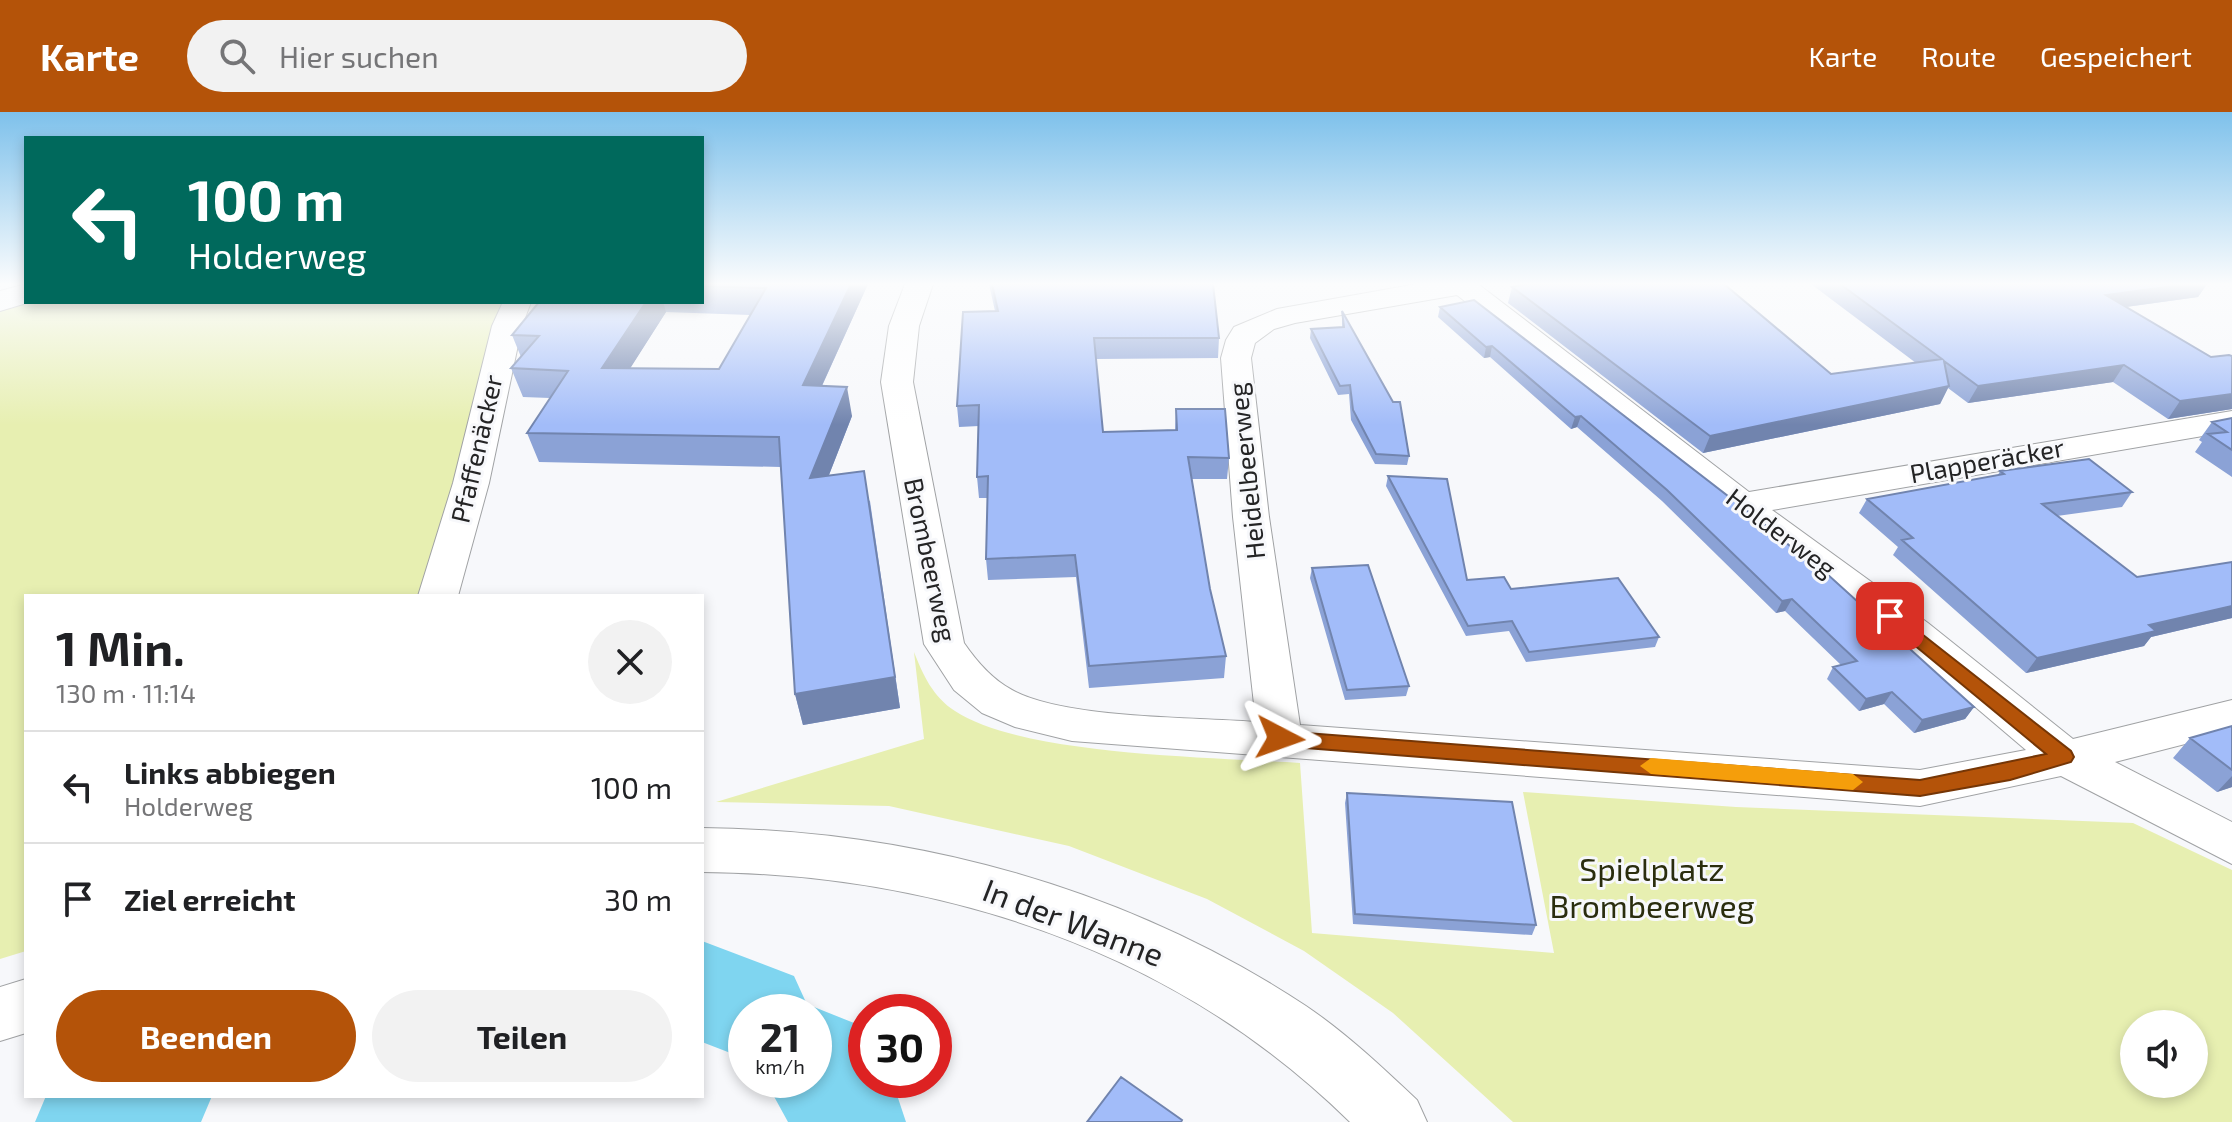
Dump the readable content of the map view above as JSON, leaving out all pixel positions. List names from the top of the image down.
{
  "streets": {
    "street": [
      "Pfaffenäcker",
      "Plapperäcker",
      "Heidelbeerweg",
      "Holderweg",
      "Brombeerweg",
      "In der Wanne"
    ]
  },
  "crossings": [
    ["Plapperäcker", "Holderweg"],
    ["Heidelbeerweg", "Brombeerweg"],
    ["Holderweg", "Brombeerweg"]
  ],
  "parks": ["Spielplatz Brombeerweg"],
  "page": {
    "header": "Karte",
    "search": "Hier suchen",
    "nav": ["Karte", "Route", "Gespeichert"],
    "turn": ["100 m", "Holderweg"],
    "heading": ["1 Min.", "130 m · 11:14"],
    "list": [
      {
        "name": "Links abbiegen",
        "note": "Holderweg",
        "value": "100 m"
      },
      {
        "name": "Ziel erreicht",
        "value": "30 m"
      }
    ],
    "buttons": ["Beenden", "Teilen"],
    "speed": "21 km/h",
    "limit": "30"
  }
}
